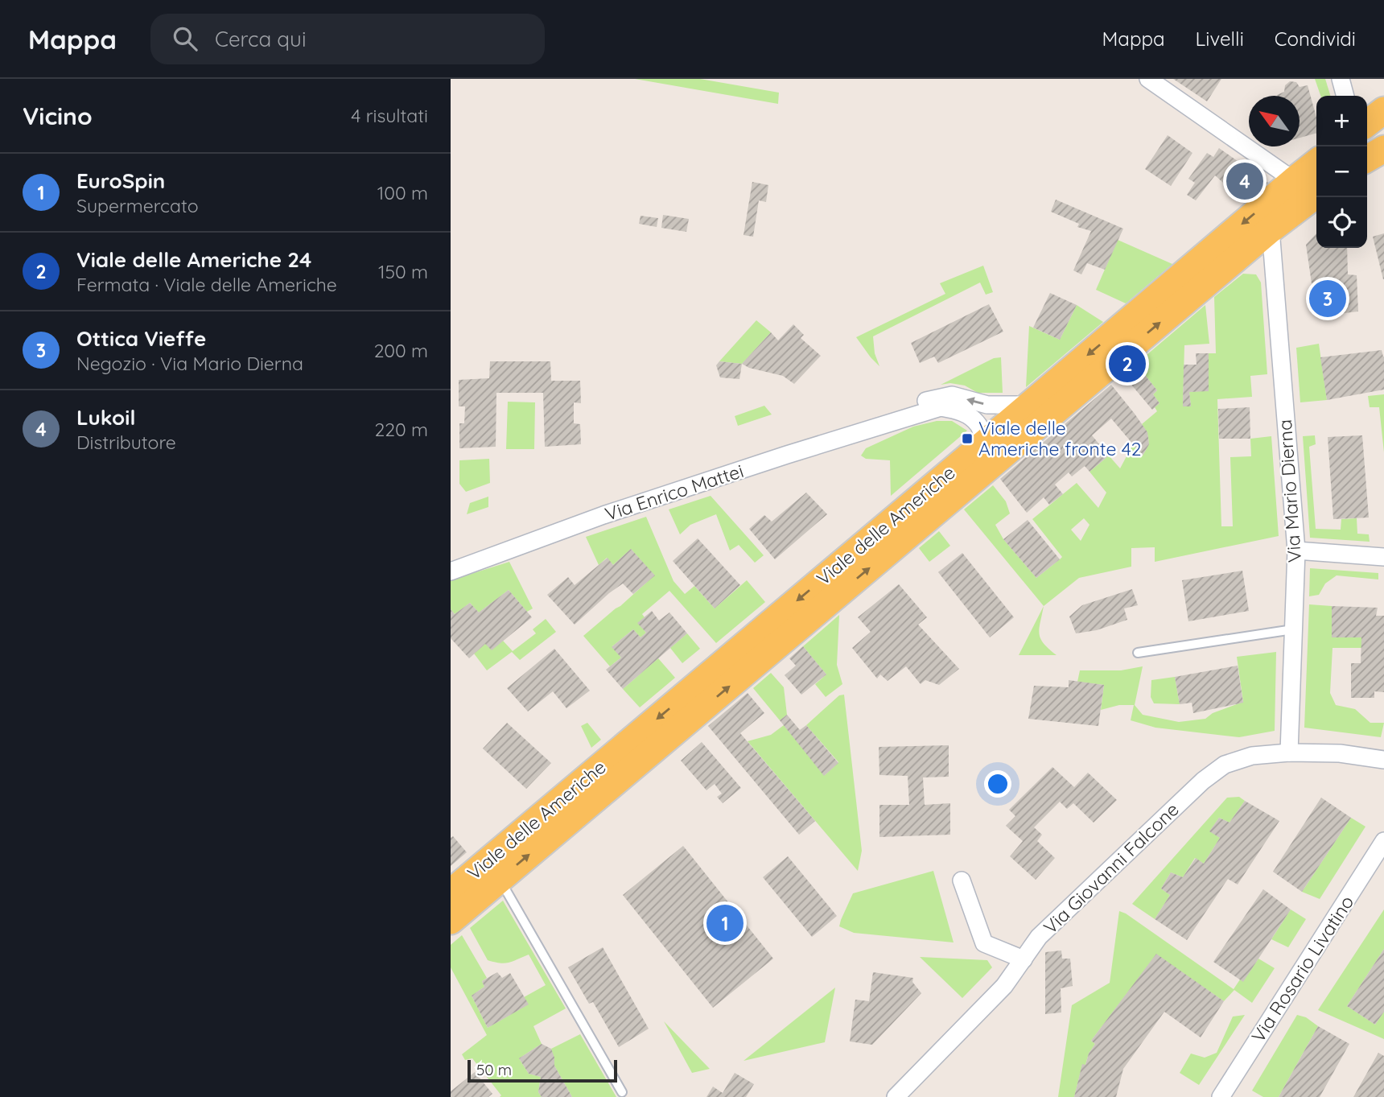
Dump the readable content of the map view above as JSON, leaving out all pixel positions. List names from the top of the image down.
{
  "streets": {
    "main road": ["Viale delle Americhe"],
    "street": [
      "Via Mario Dierna",
      "Via Enrico Mattei",
      "Via Giovanni Falcone",
      "Via Rosario Livatino"
    ]
  },
  "crossings": [
    ["Via Mario Dierna", "Viale delle Americhe"],
    ["Via Mario Dierna", "Via Giovanni Falcone"],
    ["Via Enrico Mattei", "Viale delle Americhe"]
  ],
  "places": {
    "transit": ["Viale delle Americhe fronte 42"]
  },
  "scale_bar": "50 m",
  "north": "top left",
  "page": {
    "header": "Mappa",
    "search": "Cerca qui",
    "nav": ["Mappa", "Livelli", "Condividi"],
    "heading": ["Vicino", "4 risultati"],
    "map_buttons": ["+", "−"],
    "list": [
      {
        "mark": "1",
        "name": "EuroSpin",
        "note": "Supermercato",
        "value": "100 m"
      },
      {
        "mark": "2",
        "name": "Viale delle Americhe 24",
        "note": "Fermata · Viale delle Americhe",
        "value": "150 m"
      },
      {
        "mark": "3",
        "name": "Ottica Vieffe",
        "note": "Negozio · Via Mario Dierna",
        "value": "200 m"
      },
      {
        "mark": "4",
        "name": "Lukoil",
        "note": "Distributore",
        "value": "220 m"
      }
    ],
    "pins": [
      "4",
      "3",
      "2",
      "1"
    ],
    "scale": "50 m"
  }
}
